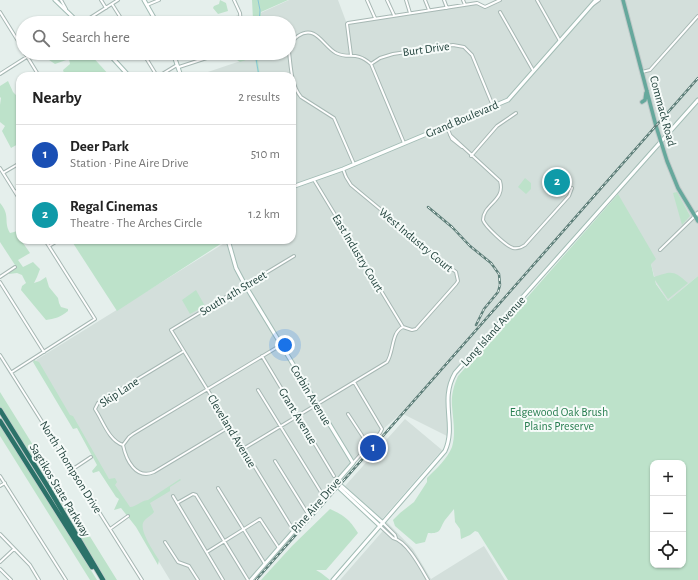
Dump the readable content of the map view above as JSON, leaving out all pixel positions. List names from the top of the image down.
{
  "streets": {
    "highway": ["Sagtikos State Parkway"],
    "main road": ["Commack Road"],
    "street": [
      "Burt Drive",
      "Grand Boulevard",
      "West Industry Court",
      "East Industry Court",
      "South 4th Street",
      "Long Island Avenue",
      "Skip Lane",
      "Corbin Avenue",
      "Grant Avenue",
      "Cleveland Avenue",
      "North Thompson Drive",
      "Pine Aire Drive"
    ]
  },
  "crossings": [
    ["Burt Drive", "Grand Boulevard"],
    ["Commack Road", "Long Island Avenue"],
    ["Grand Boulevard", "West Industry Court"],
    ["Grand Boulevard", "East Industry Court"],
    ["West Industry Court", "East Industry Court"],
    ["South 4th Street", "Corbin Avenue"],
    ["South 4th Street", "Cleveland Avenue"],
    ["Skip Lane", "Cleveland Avenue"],
    ["Corbin Avenue", "Pine Aire Drive"],
    ["Cleveland Avenue", "Pine Aire Drive"]
  ],
  "parks": ["Edgewood Oak Brush Plains Preserve"],
  "page": {
    "search": "Search here",
    "heading": ["Nearby", "2 results"],
    "list": [
      {
        "mark": "1",
        "name": "Deer Park",
        "note": "Station · Pine Aire Drive",
        "value": "510 m"
      },
      {
        "mark": "2",
        "name": "Regal Cinemas",
        "note": "Theatre · The Arches Circle",
        "value": "1.2 km"
      }
    ],
    "pins": ["2", "1"],
    "map_buttons": ["+", "−"]
  }
}
